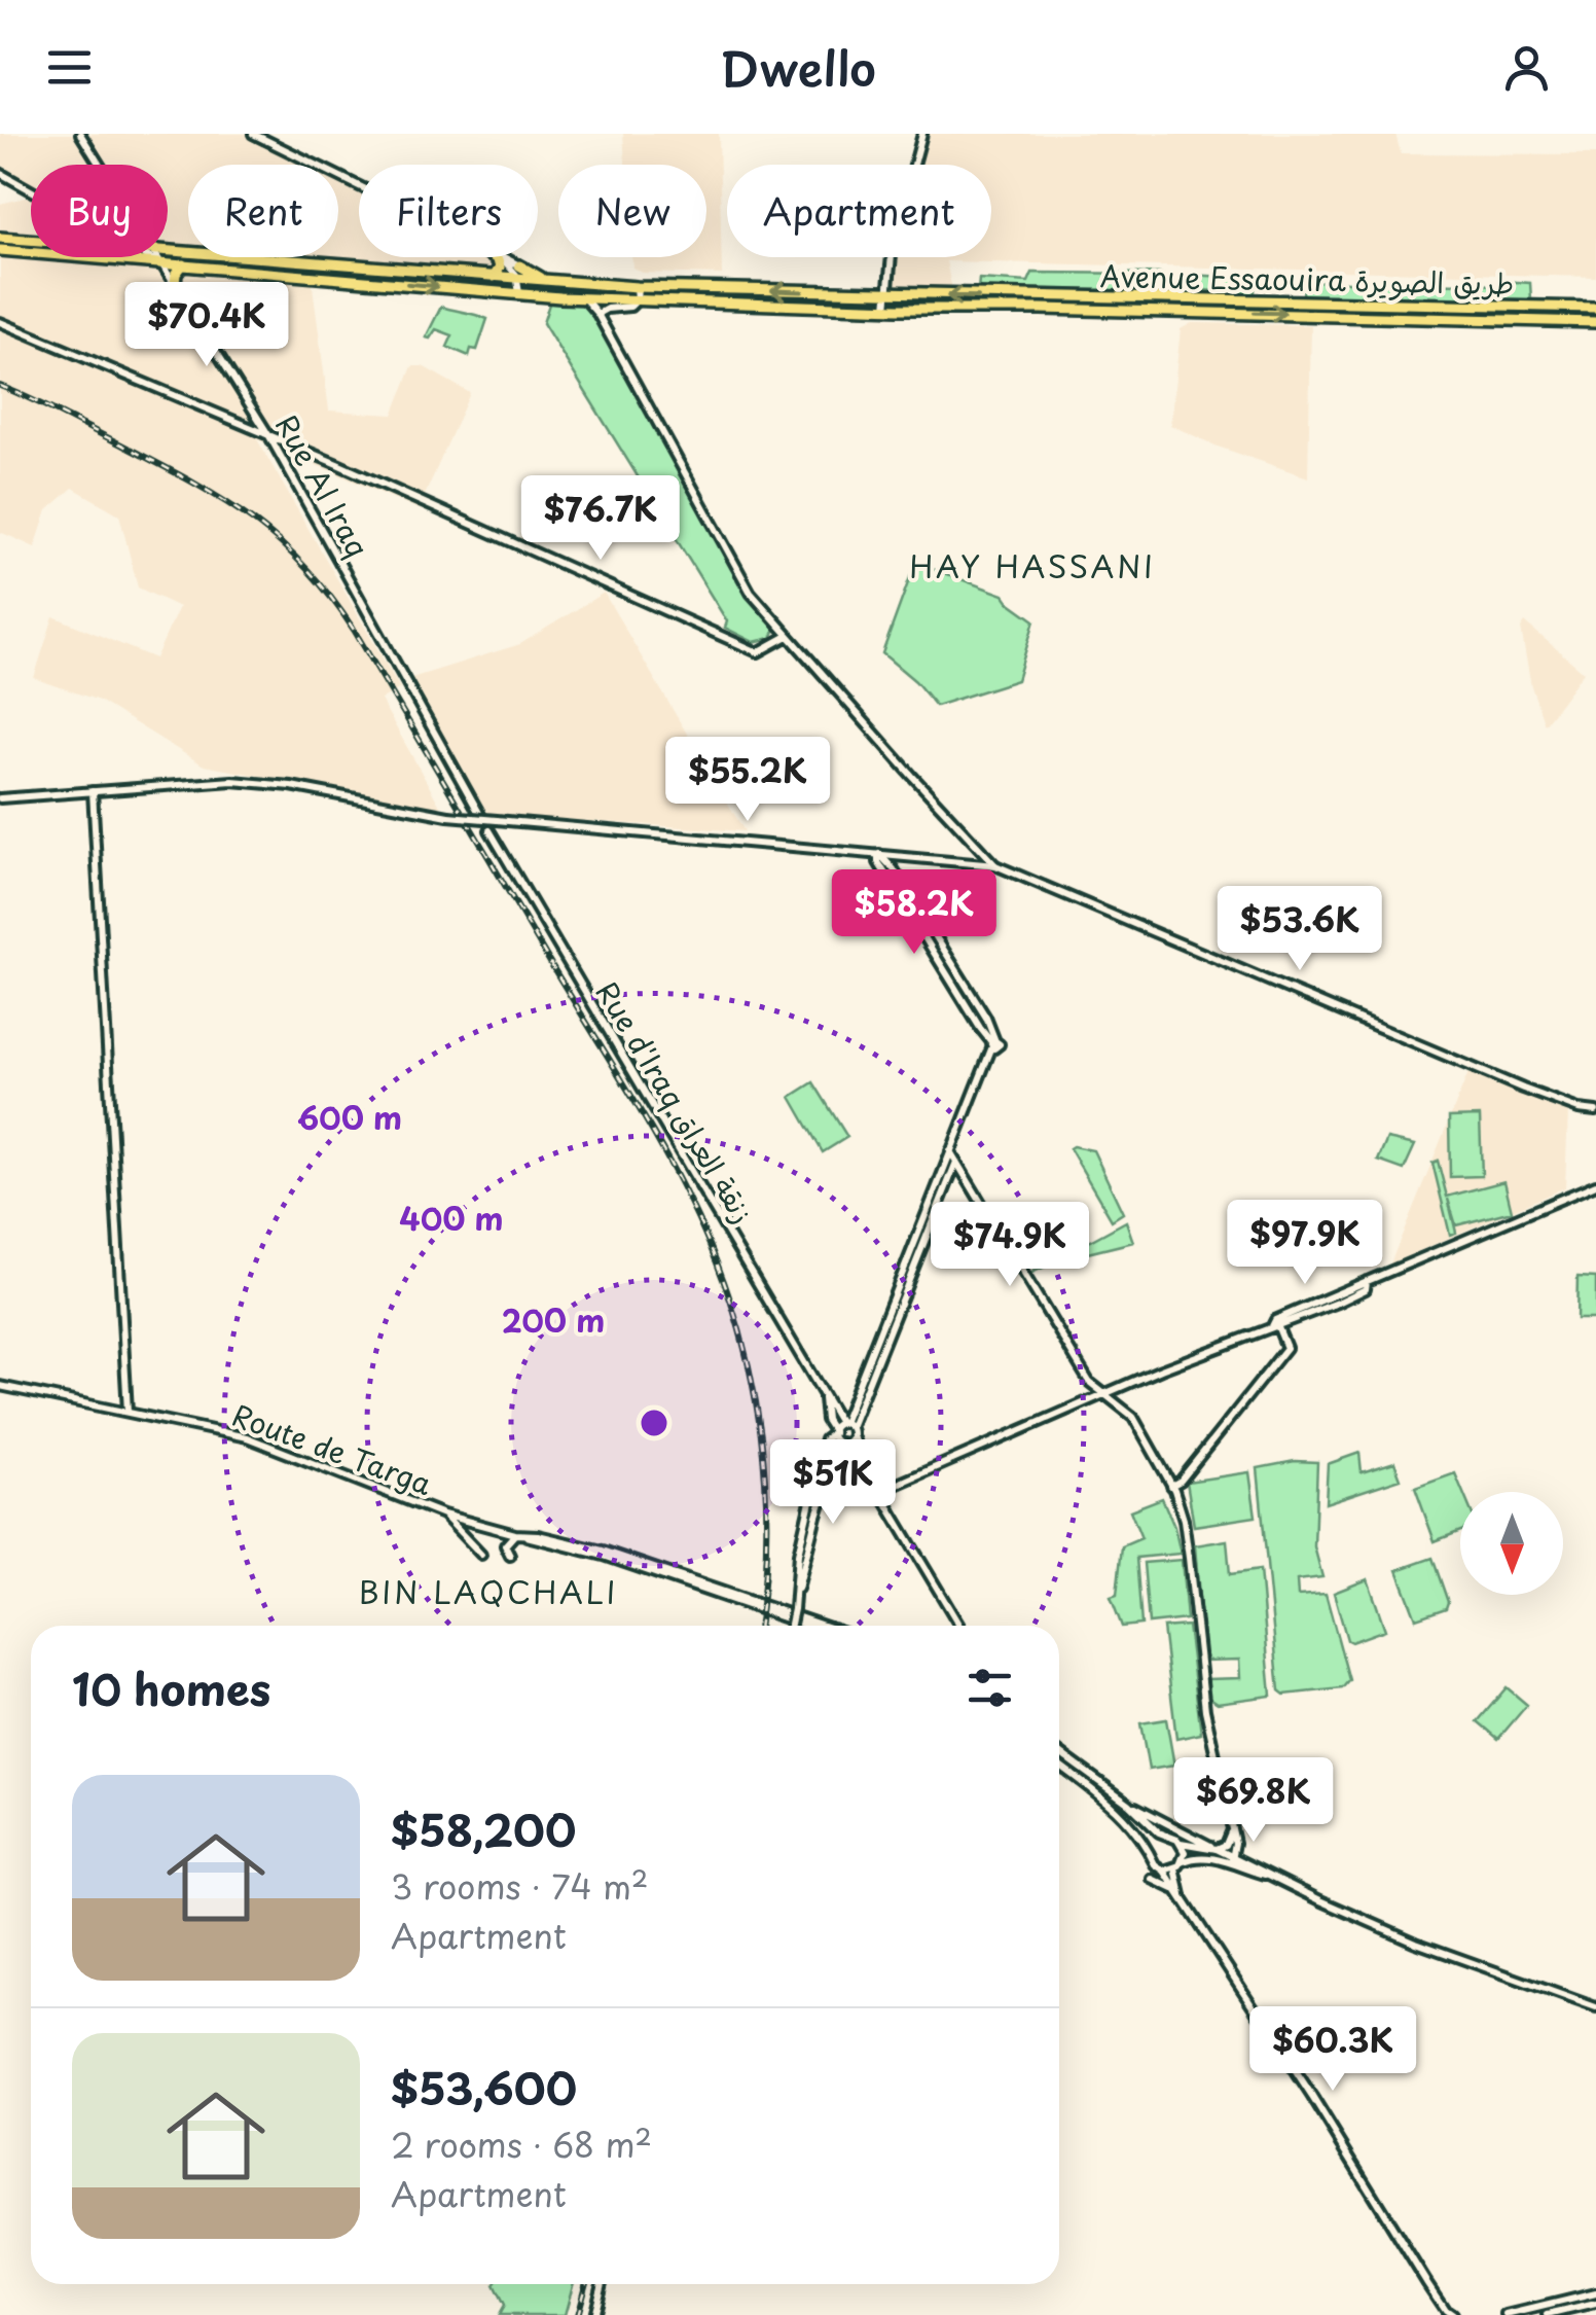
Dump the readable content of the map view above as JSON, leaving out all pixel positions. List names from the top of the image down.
{
  "streets": {
    "main road": ["Avenue Essaouira طريق الصويرة"],
    "street": ["Rue Al Iraq", "Rue d'Iraq زنقة العراق", "Route de Targa"]
  },
  "crossings": [
    ["Avenue Essaouira طريق الصويرة", "Rue Al Iraq"]
  ],
  "districts": ["HAY HASSANI", "BIN LAQCHALI"],
  "north": "bottom",
  "page": {
    "header": "Dwello",
    "chip": [
      "Buy",
      "Rent",
      "Filters",
      "New",
      "Apartment"
    ],
    "price": [
      "$70.4K",
      "$76.7K",
      "$55.2K",
      "$58.2K",
      "$53.6K",
      "$97.9K",
      "$74.9K",
      "$51K",
      "$69.8K",
      "$60.3K"
    ],
    "heading": "10 homes",
    "list": [
      {
        "name": "$58,200",
        "note": "3 rooms · 74 m² · Apartment"
      },
      {
        "name": "$53,600",
        "note": "2 rooms · 68 m² · Apartment"
      }
    ]
  },
  "rings": ["600 m", "400 m", "200 m"]
}
